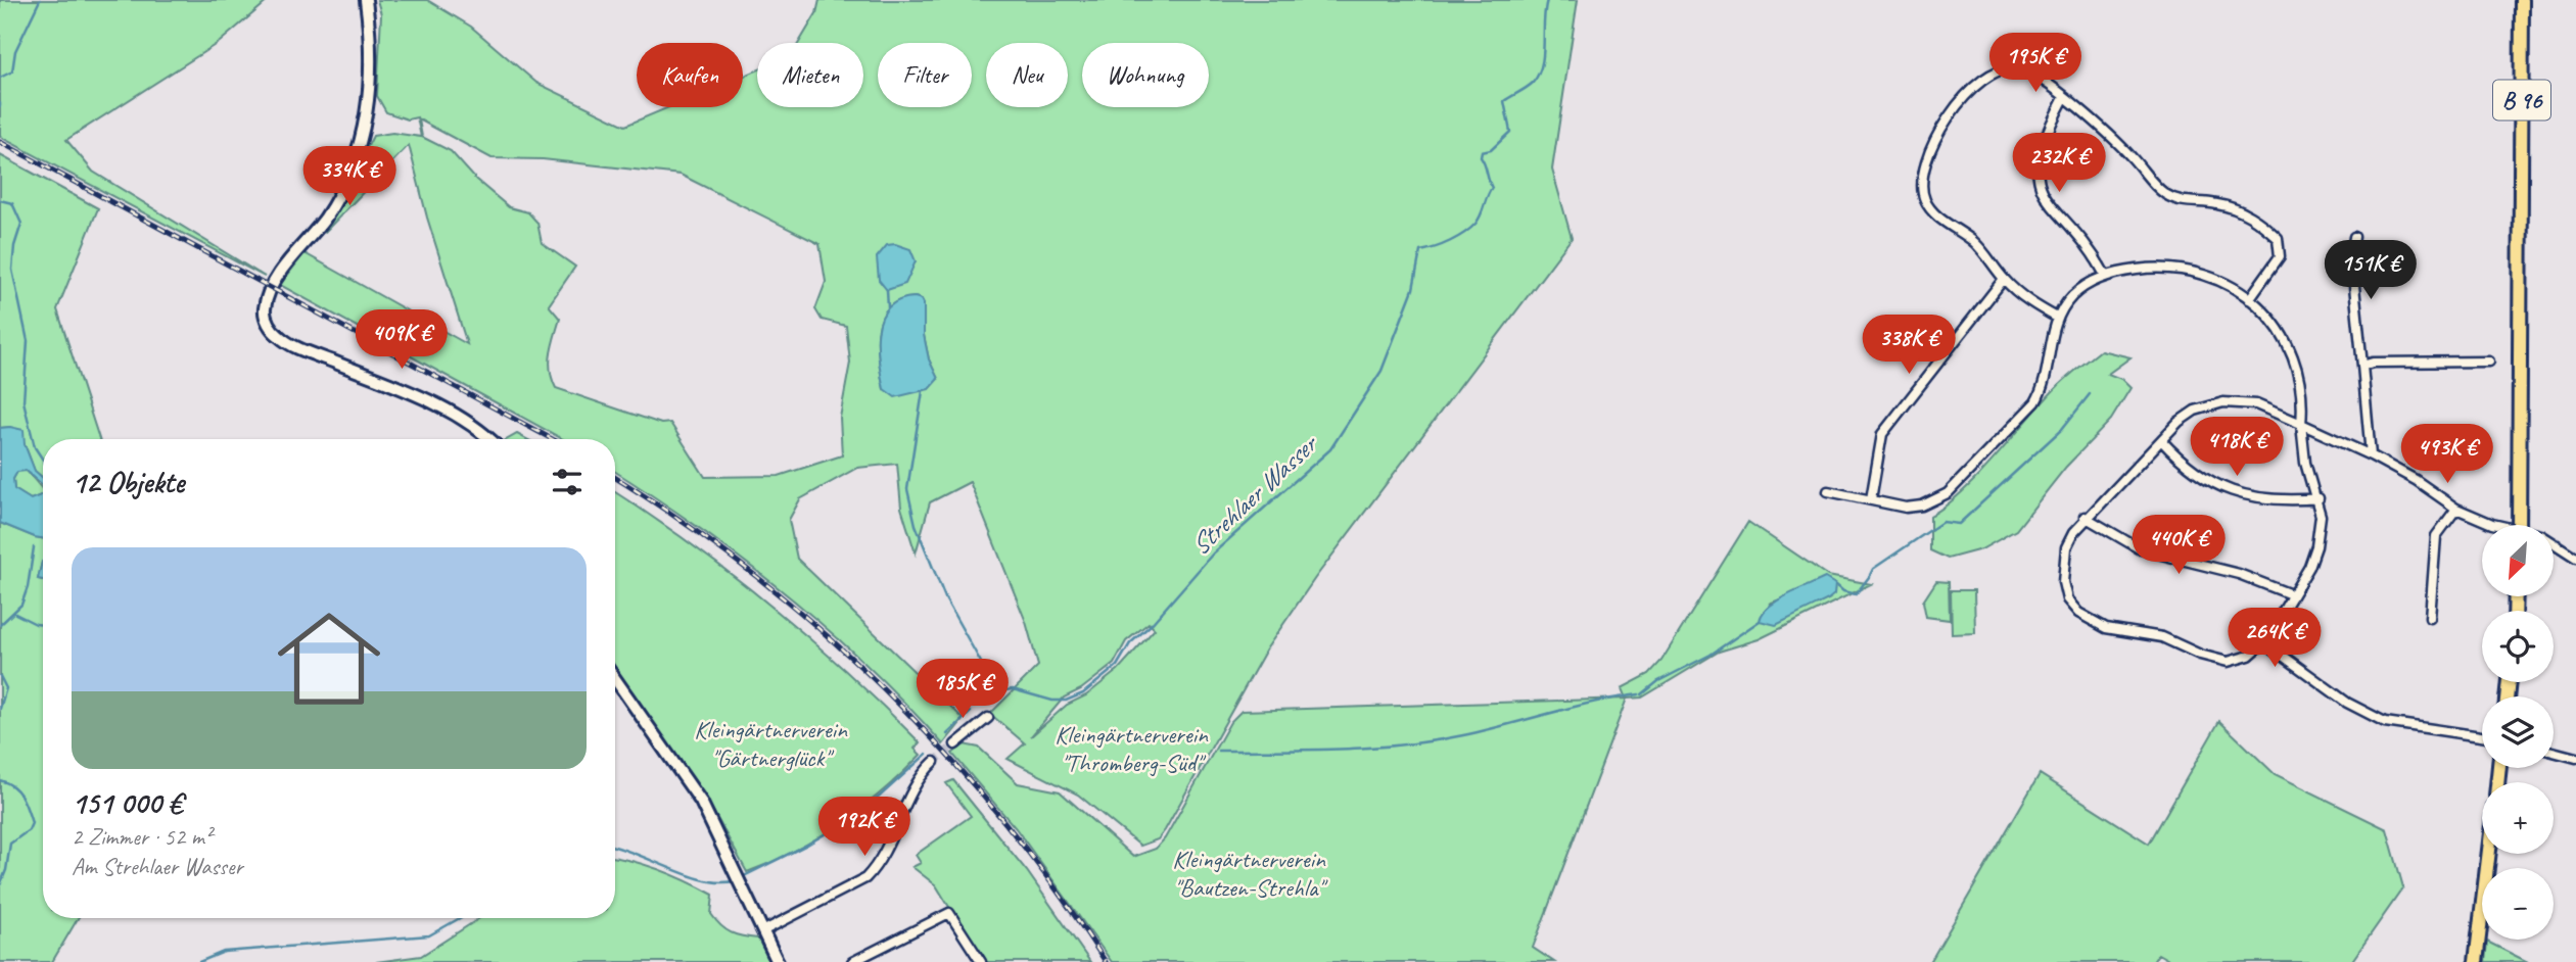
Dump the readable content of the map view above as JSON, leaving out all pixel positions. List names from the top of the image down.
{
  "streets": {
    "main road": ["B 96"]
  },
  "water": ["Strehlaer Wasser"],
  "parks": ["Kleingärtnerverein \"Gärtnerglück\"", "Kleingärtnerverein \"Thromberg-Süd\"", "Kleingärtnerverein \"Bautzen-Strehla\""],
  "north": "bottom left",
  "page": {
    "price": [
      "195K €",
      "232K €",
      "334K €",
      "151K €",
      "409K €",
      "338K €",
      "418K €",
      "493K €",
      "440K €",
      "264K €",
      "185K €",
      "192K €"
    ],
    "chip": [
      "Kaufen",
      "Mieten",
      "Filter",
      "Neu",
      "Wohnung"
    ],
    "heading": "12 Objekte",
    "map_buttons": ["+", "−"],
    "list": [
      {
        "name": "151 000 €",
        "note": "2 Zimmer · 52 m² · Am Strehlaer Wasser"
      }
    ]
  }
}
